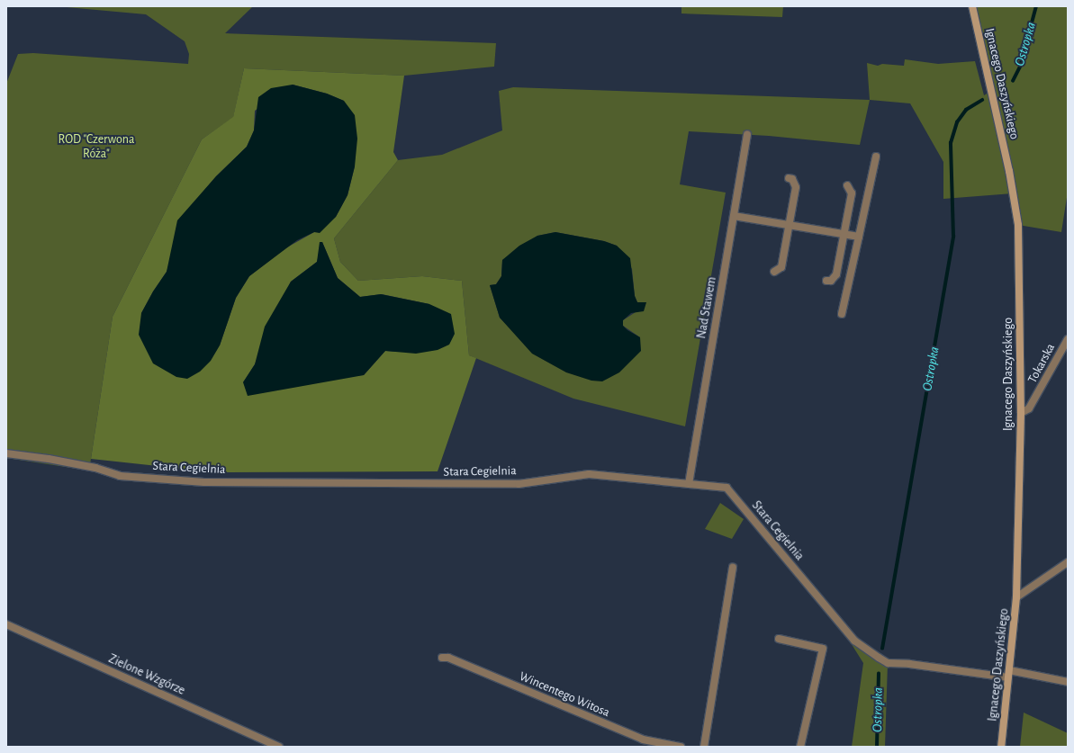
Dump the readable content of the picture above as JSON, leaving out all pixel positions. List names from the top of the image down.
{
  "streets": {
    "main road": ["Ignacego Daszyńskiego"],
    "street": [
      "Nad Stawem",
      "Tokarska",
      "Stara Cegielnia",
      "Zielone Wzgórze",
      "Wincentego Witosa"
    ]
  },
  "crossings": [
    ["Ignacego Daszyńskiego", "Tokarska"],
    ["Ignacego Daszyńskiego", "Stara Cegielnia"],
    ["Nad Stawem", "Stara Cegielnia"]
  ],
  "water": ["Ostropka"],
  "parks": ["ROD \"Czerwona Róża\""]
}
